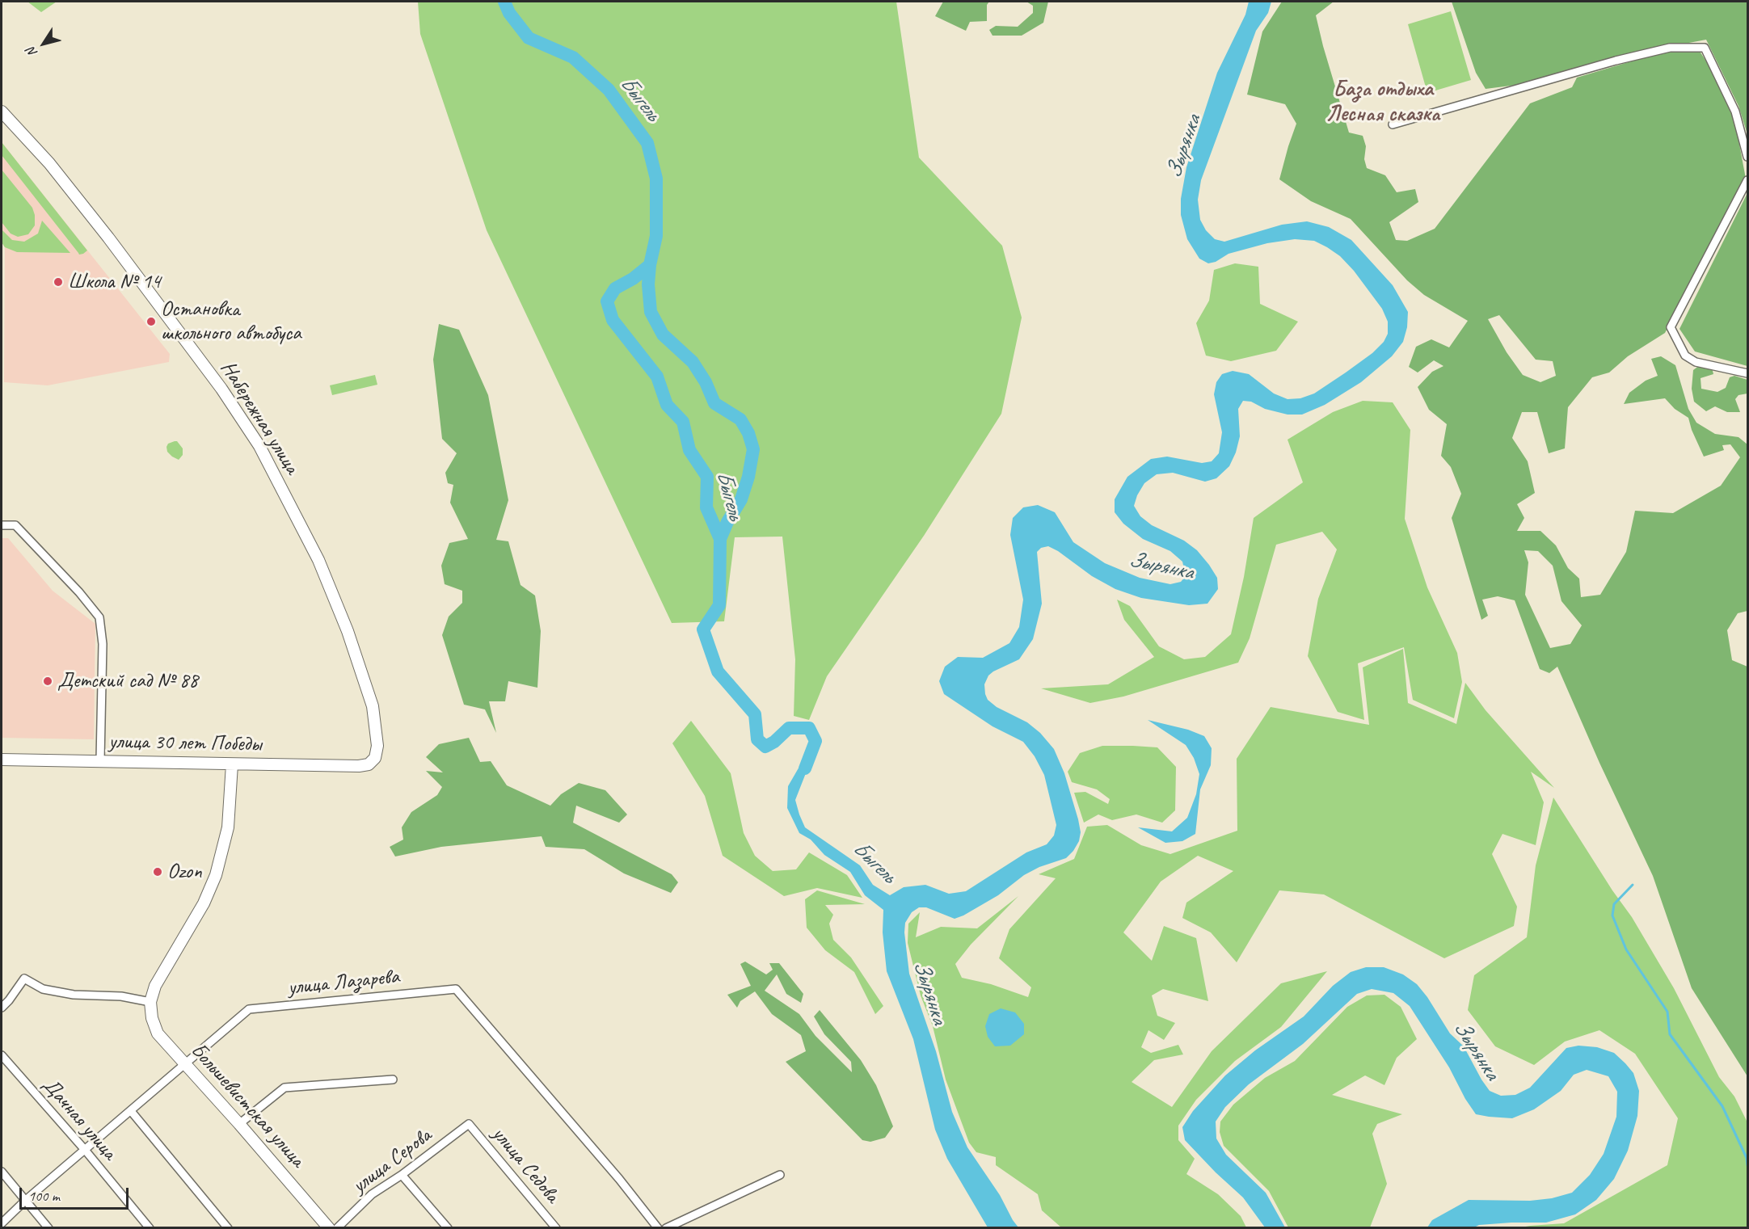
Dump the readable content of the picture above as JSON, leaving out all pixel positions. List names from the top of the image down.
{
  "streets": {
    "street": [
      "Набережная улица",
      "улица 30 лет Победы",
      "улица Лазарева",
      "Большевистская улица",
      "Дачная улица",
      "улица Серова",
      "улица Седова"
    ]
  },
  "crossings": [
    ["Набережная улица", "улица 30 лет Победы"],
    ["улица Лазарева", "Большевистская улица"],
    ["улица Лазарева", "Дачная улица"],
    ["улица Серова", "улица Седова"]
  ],
  "districts": ["База отдыха Лесная сказка"],
  "water": ["Быгель", "Зырянка"],
  "places": [
    "Школа № 14",
    "Остановка школьного автобуса",
    "Детский сад № 88",
    "Ozon"
  ],
  "scale_bar": "100 m",
  "north": "bottom left"
}
